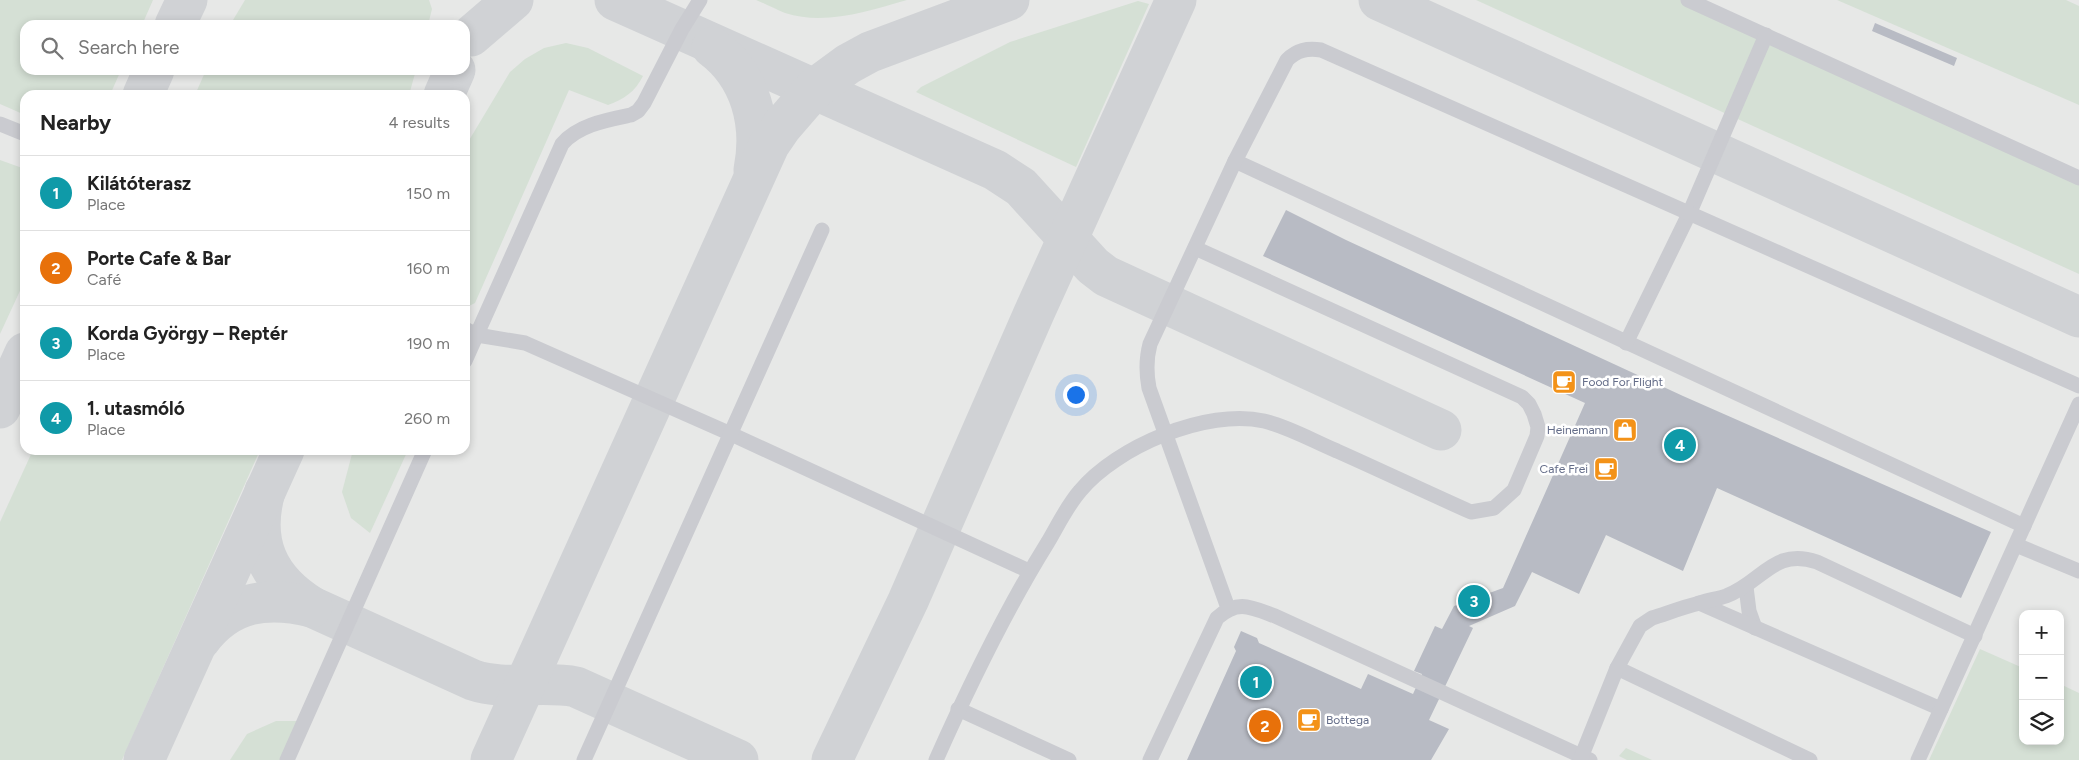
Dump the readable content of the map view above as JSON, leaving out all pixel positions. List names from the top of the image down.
{
  "places": {
    "cafe": ["Food For Flight", "Cafe Frei", "Bottega"],
    "shop": ["Heinemann"]
  },
  "page": {
    "search": "Search here",
    "heading": ["Nearby", "4 results"],
    "list": [
      {
        "mark": "1",
        "name": "Kilátóterasz",
        "note": "Place",
        "value": "150 m"
      },
      {
        "mark": "2",
        "name": "Porte Cafe & Bar",
        "note": "Café",
        "value": "160 m"
      },
      {
        "mark": "3",
        "name": "Korda György – Reptér",
        "note": "Place",
        "value": "190 m"
      },
      {
        "mark": "4",
        "name": "1. utasmóló",
        "note": "Place",
        "value": "260 m"
      }
    ],
    "pins": [
      "4",
      "3",
      "1",
      "2"
    ],
    "map_buttons": ["+", "−"]
  }
}
